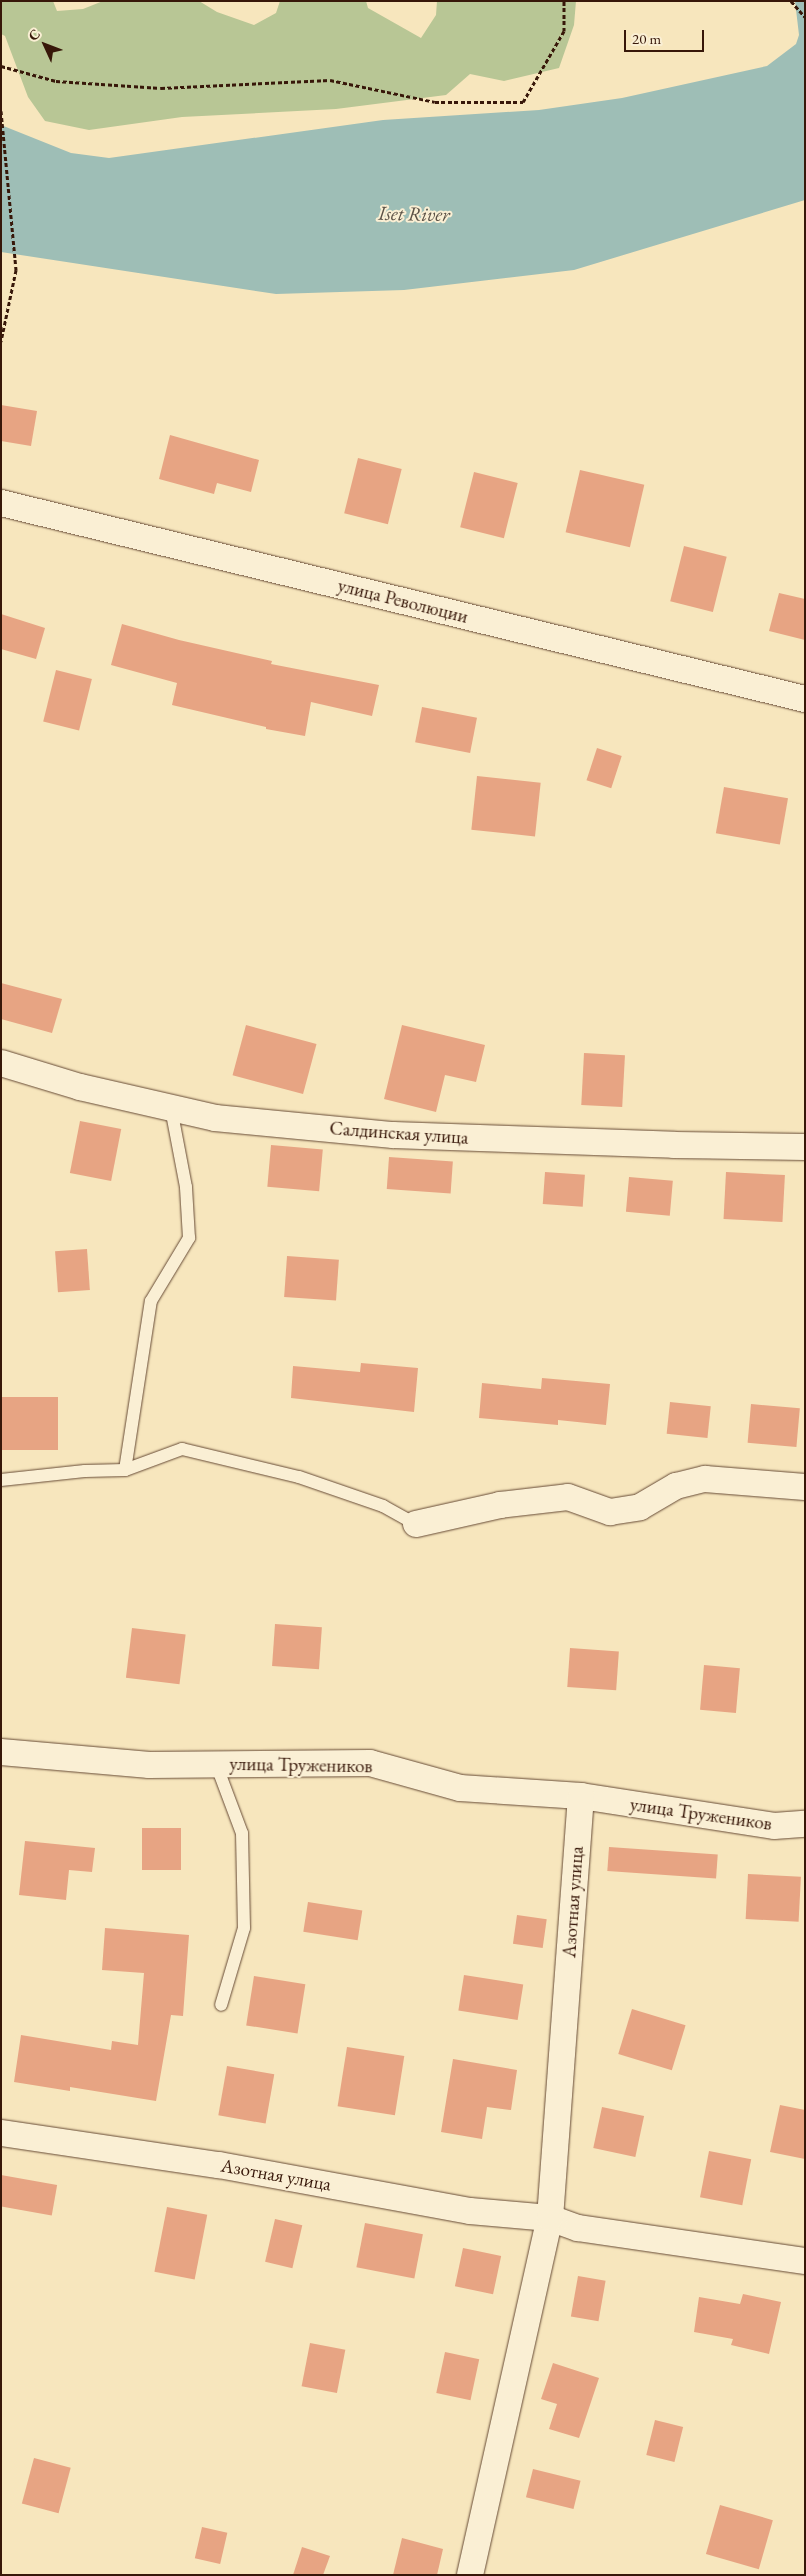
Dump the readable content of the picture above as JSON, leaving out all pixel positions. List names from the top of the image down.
{
  "streets": {
    "street": [
      "улица Революции",
      "Салдинская улица",
      "улица Тружеников",
      "Азотная улица"
    ]
  },
  "crossings": [
    ["улица Тружеников", "Азотная улица"]
  ],
  "water": ["Iset River"],
  "scale_bar": "20 m",
  "north": "top left"
}
